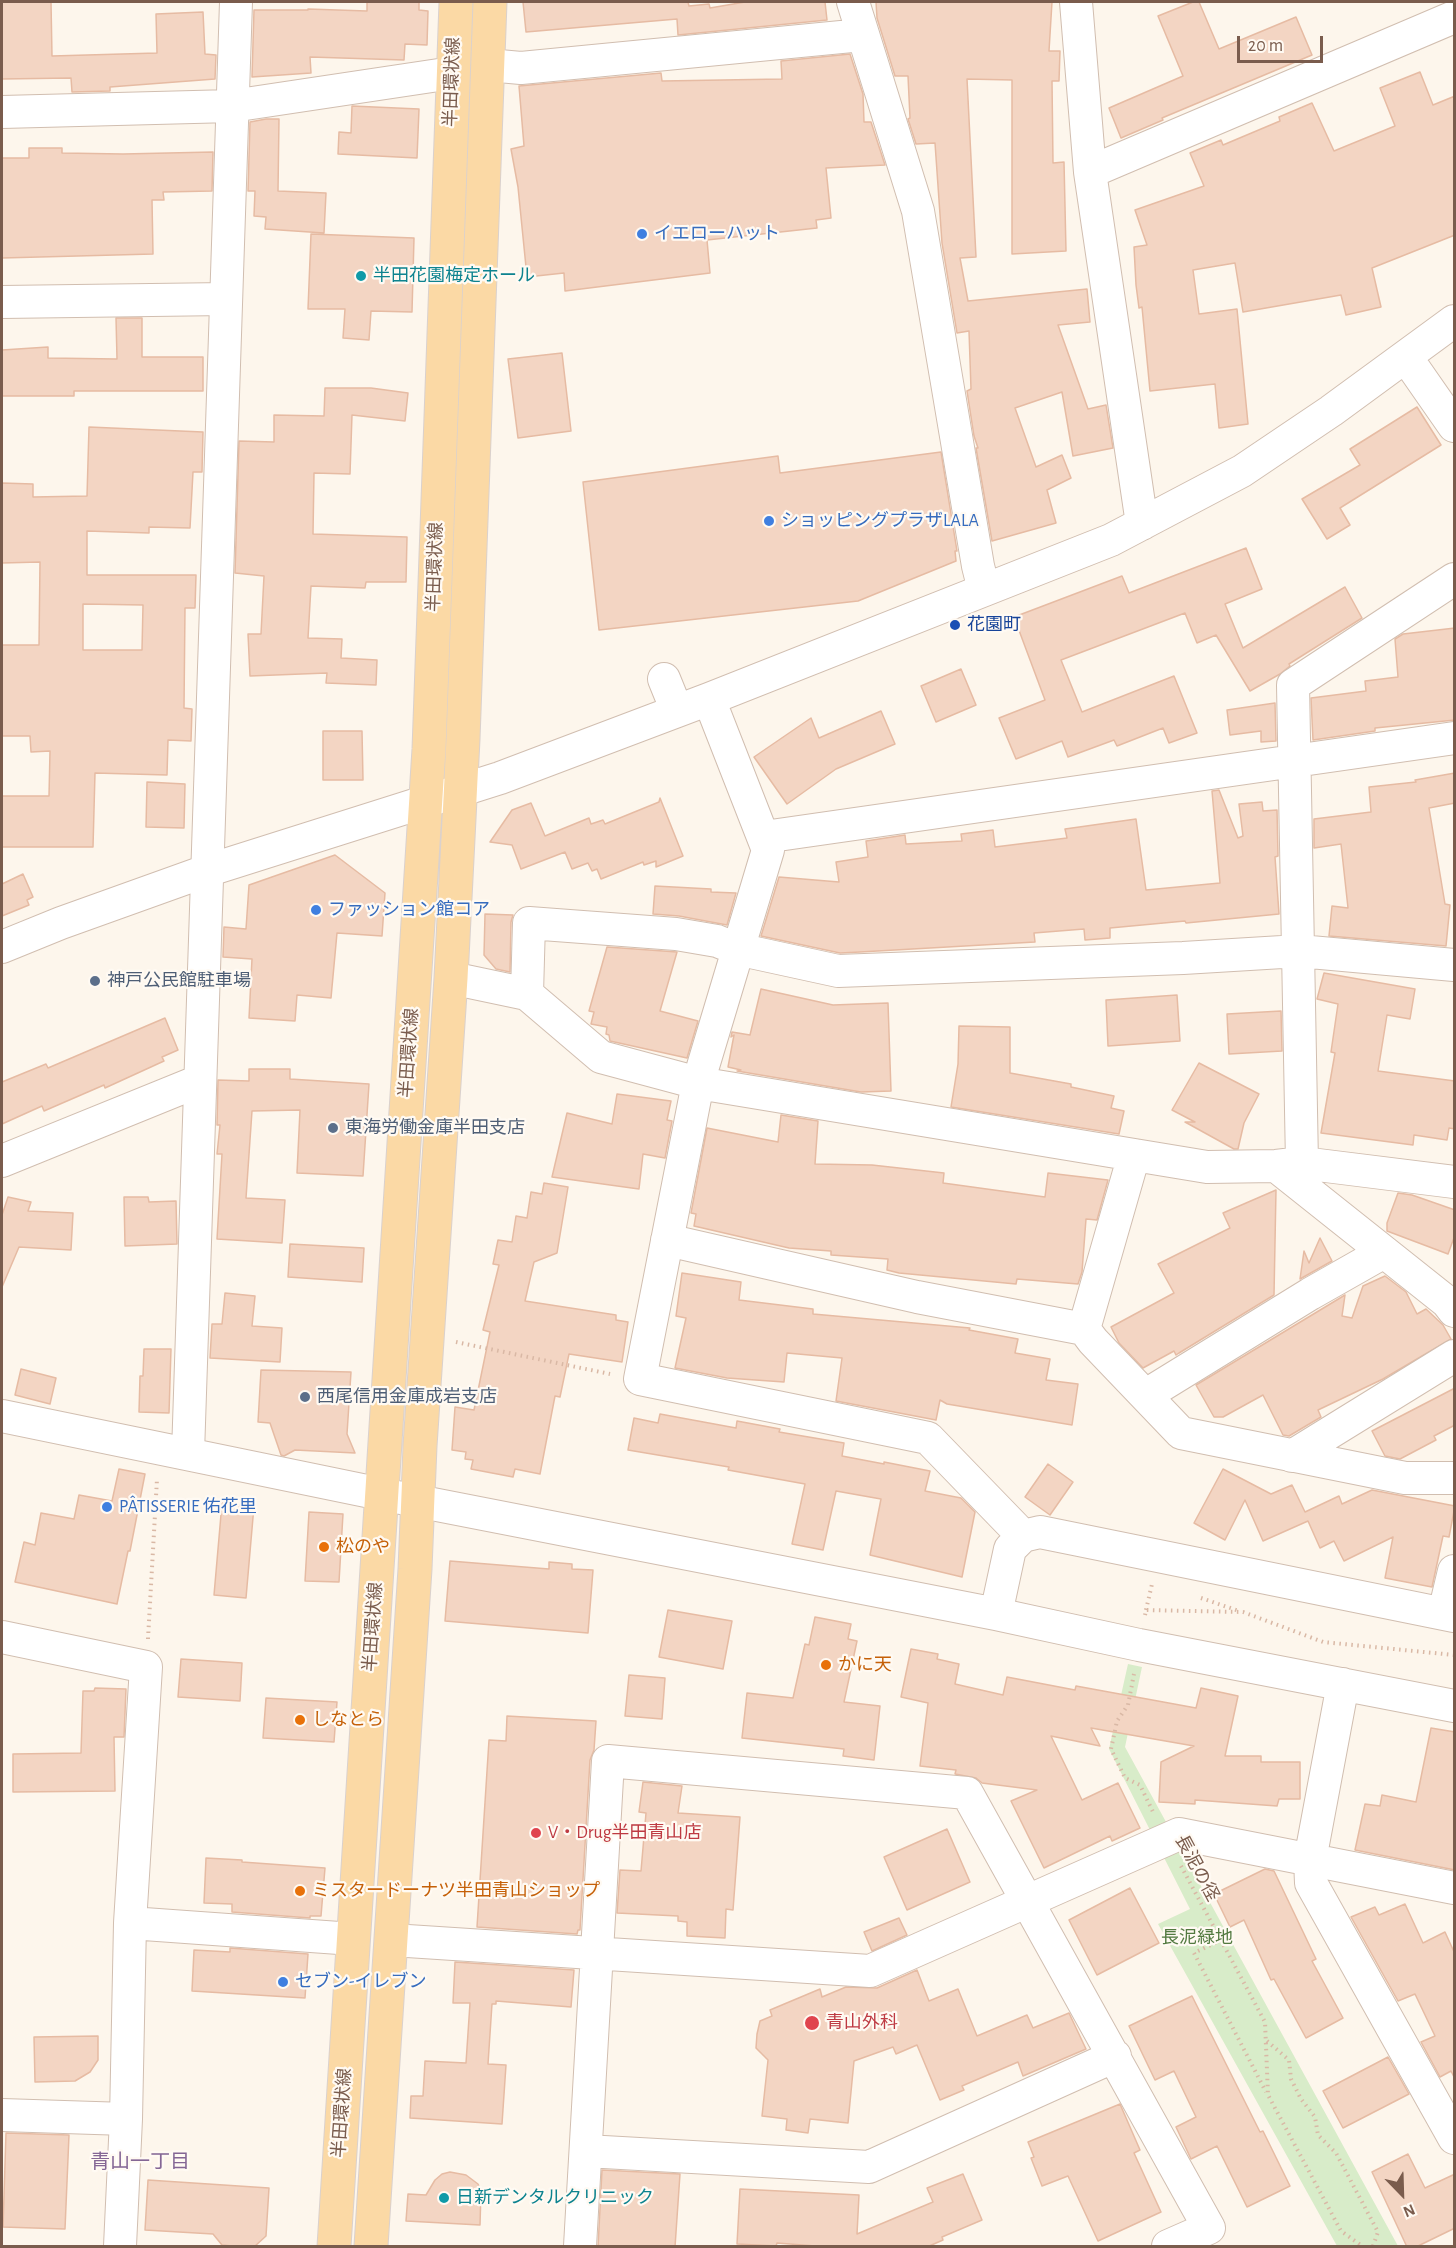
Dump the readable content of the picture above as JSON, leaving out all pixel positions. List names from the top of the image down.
{
  "streets": {
    "main road": ["半田環状線"],
    "path": ["長泥の径"]
  },
  "districts": ["青山一丁目"],
  "parks": ["長泥緑地"],
  "places": [
    "イエローハット",
    "半田花園梅定ホール",
    "ショッピングプラザLALA",
    "花園町",
    "ファッション館コア",
    "神戸公民館駐車場",
    "東海労働金庫半田支店",
    "西尾信用金庫成岩支店",
    "PÂTISSERIE 佑花里",
    "松のや",
    "かに天",
    "しなとら",
    "V・Drug半田青山店",
    "ミスタードーナツ半田青山ショップ",
    "セブン-イレブン",
    "青山外科",
    "日新デンタルクリニック"
  ],
  "scale_bar": "20 m",
  "north": "bottom right"
}
